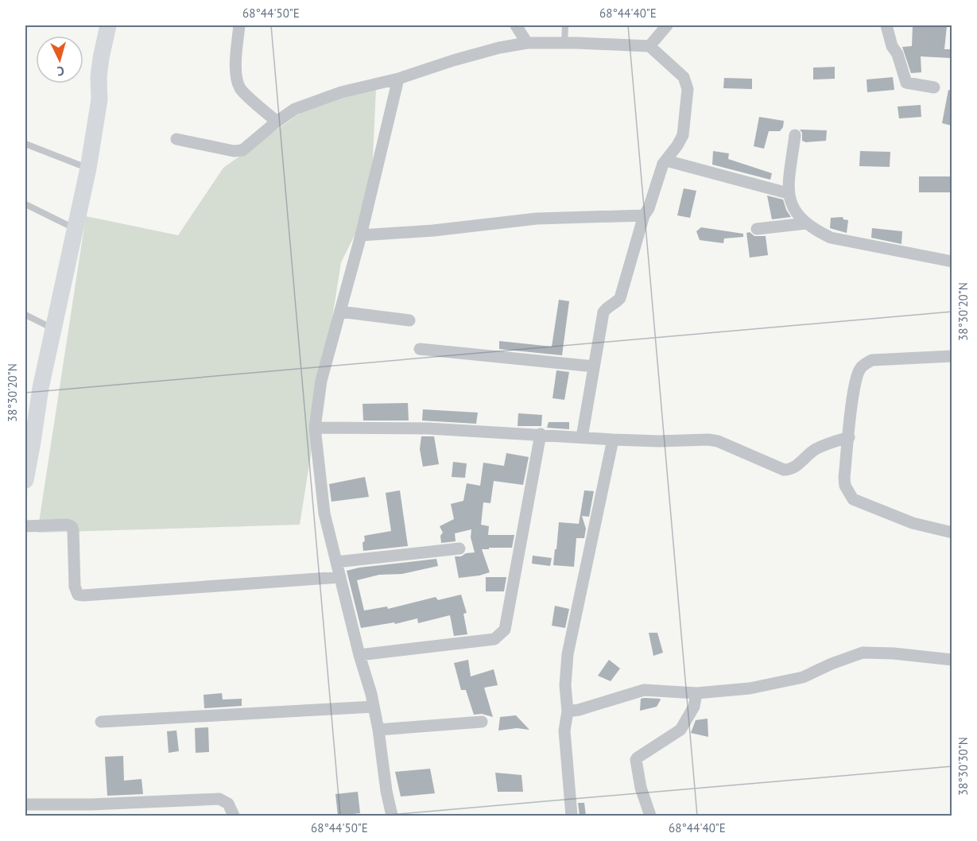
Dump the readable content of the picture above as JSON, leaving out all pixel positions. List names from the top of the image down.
{
  "north": "bottom",
  "coordinates": [
    "68°44'50\"E",
    "68°44'40\"E",
    "38°30'20\"N",
    "38°30'30\"N"
  ]
}
